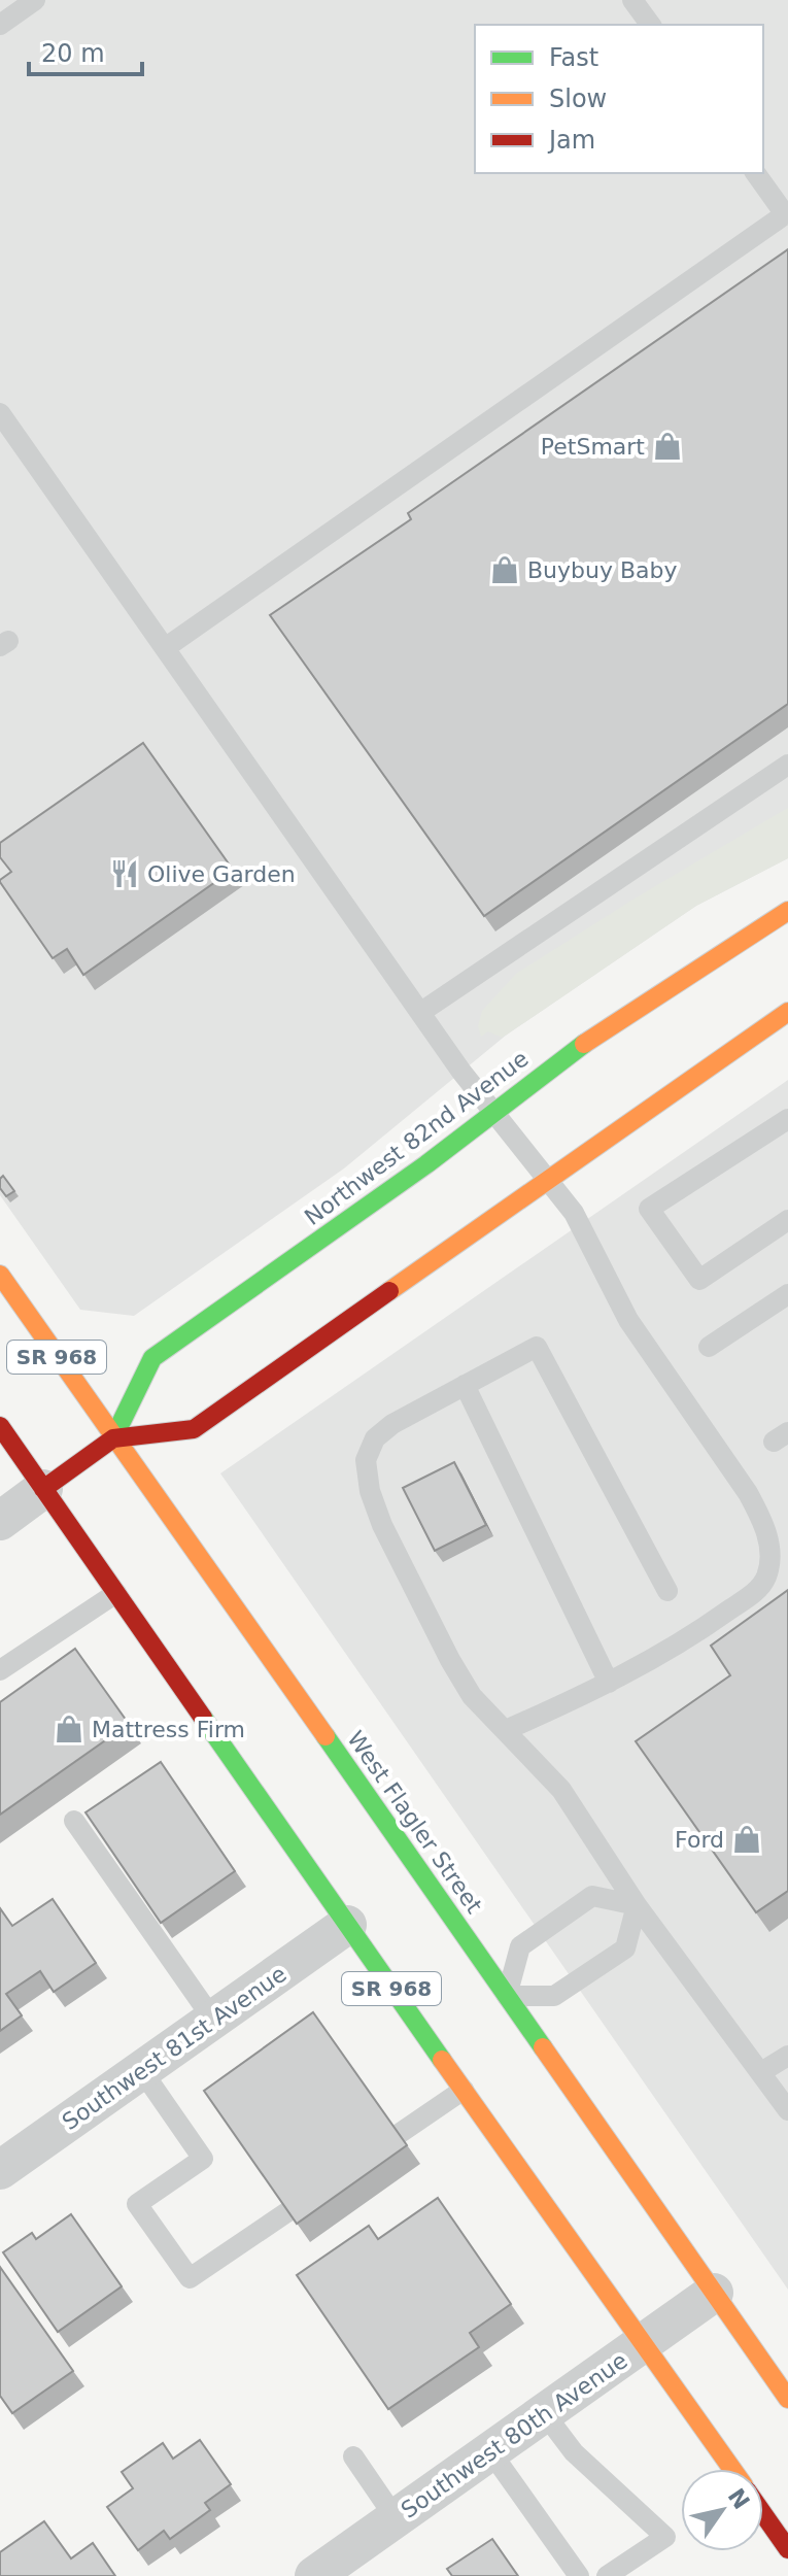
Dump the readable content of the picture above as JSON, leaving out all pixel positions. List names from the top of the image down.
{
  "streets": {
    "main road": ["Northwest 82nd Avenue", "SR 968", "West Flagler Street"],
    "street": ["Southwest 81st Avenue", "Southwest 80th Avenue"]
  },
  "crossings": [
    ["Northwest 82nd Avenue", "SR 968"],
    ["Northwest 82nd Avenue", "West Flagler Street"],
    ["SR 968", "Southwest 81st Avenue"],
    ["SR 968", "Southwest 80th Avenue"],
    ["West Flagler Street", "Southwest 80th Avenue"]
  ],
  "places": {
    "shop": [
      "PetSmart",
      "Buybuy Baby",
      "Mattress Firm",
      "Ford"
    ],
    "restaurant": ["Olive Garden"]
  },
  "legend": ["Fast", "Slow", "Jam"],
  "scale_bar": "20 m",
  "north": "top right"
}
